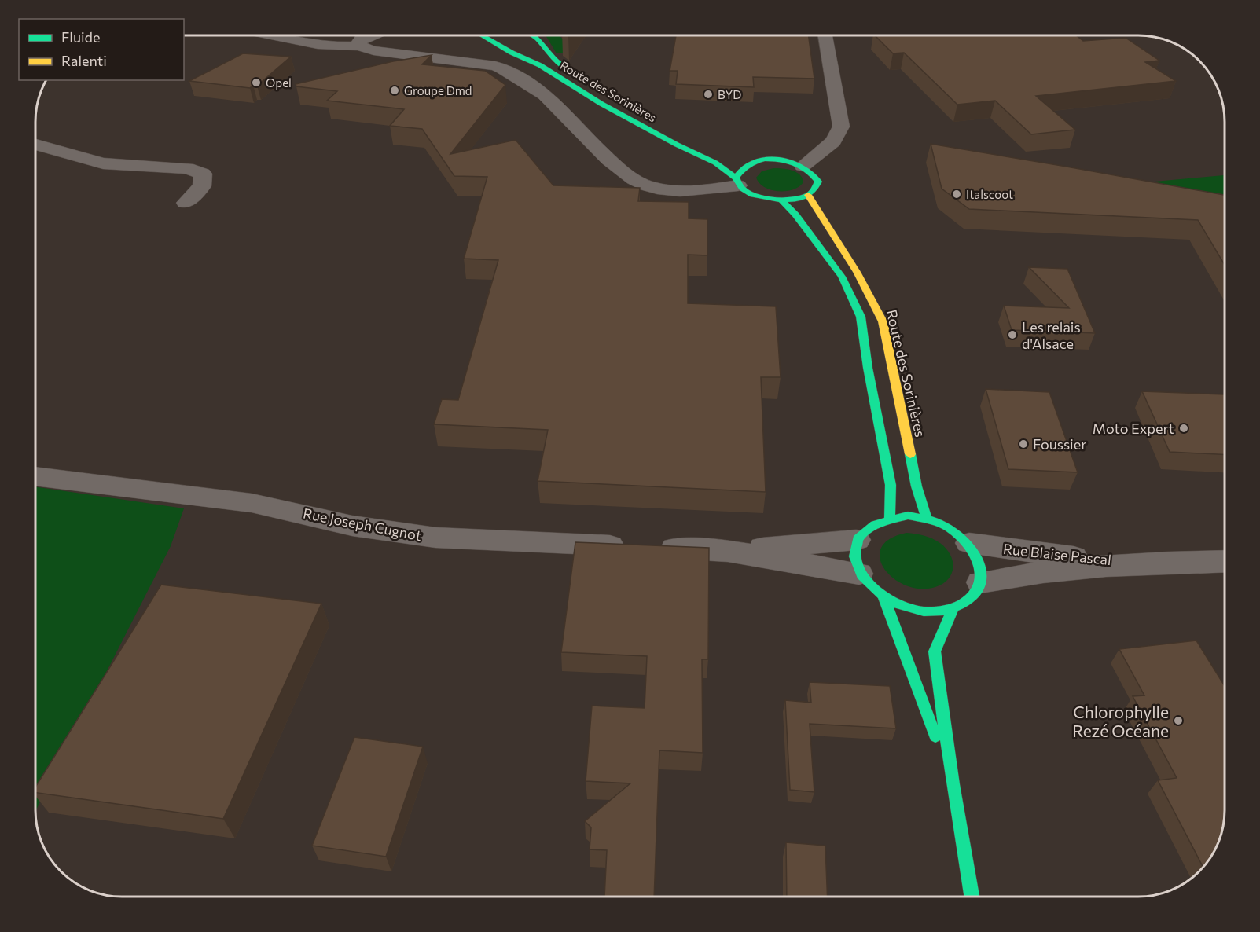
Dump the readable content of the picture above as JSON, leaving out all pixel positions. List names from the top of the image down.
{
  "streets": {
    "main road": ["Route des Sorinières"],
    "street": ["Rue Joseph Cugnot", "Rue Blaise Pascal"]
  },
  "crossings": [
    ["Route des Sorinières", "Rue Joseph Cugnot"],
    ["Route des Sorinières", "Rue Blaise Pascal"],
    ["Rue Joseph Cugnot", "Rue Blaise Pascal"]
  ],
  "places": [
    "Opel",
    "Groupe Dmd",
    "BYD",
    "Italscoot",
    "Les relais d'Alsace",
    "Moto Expert",
    "Foussier",
    "Chlorophylle Rezé Océane"
  ],
  "legend": ["Fluide", "Ralenti"]
}
